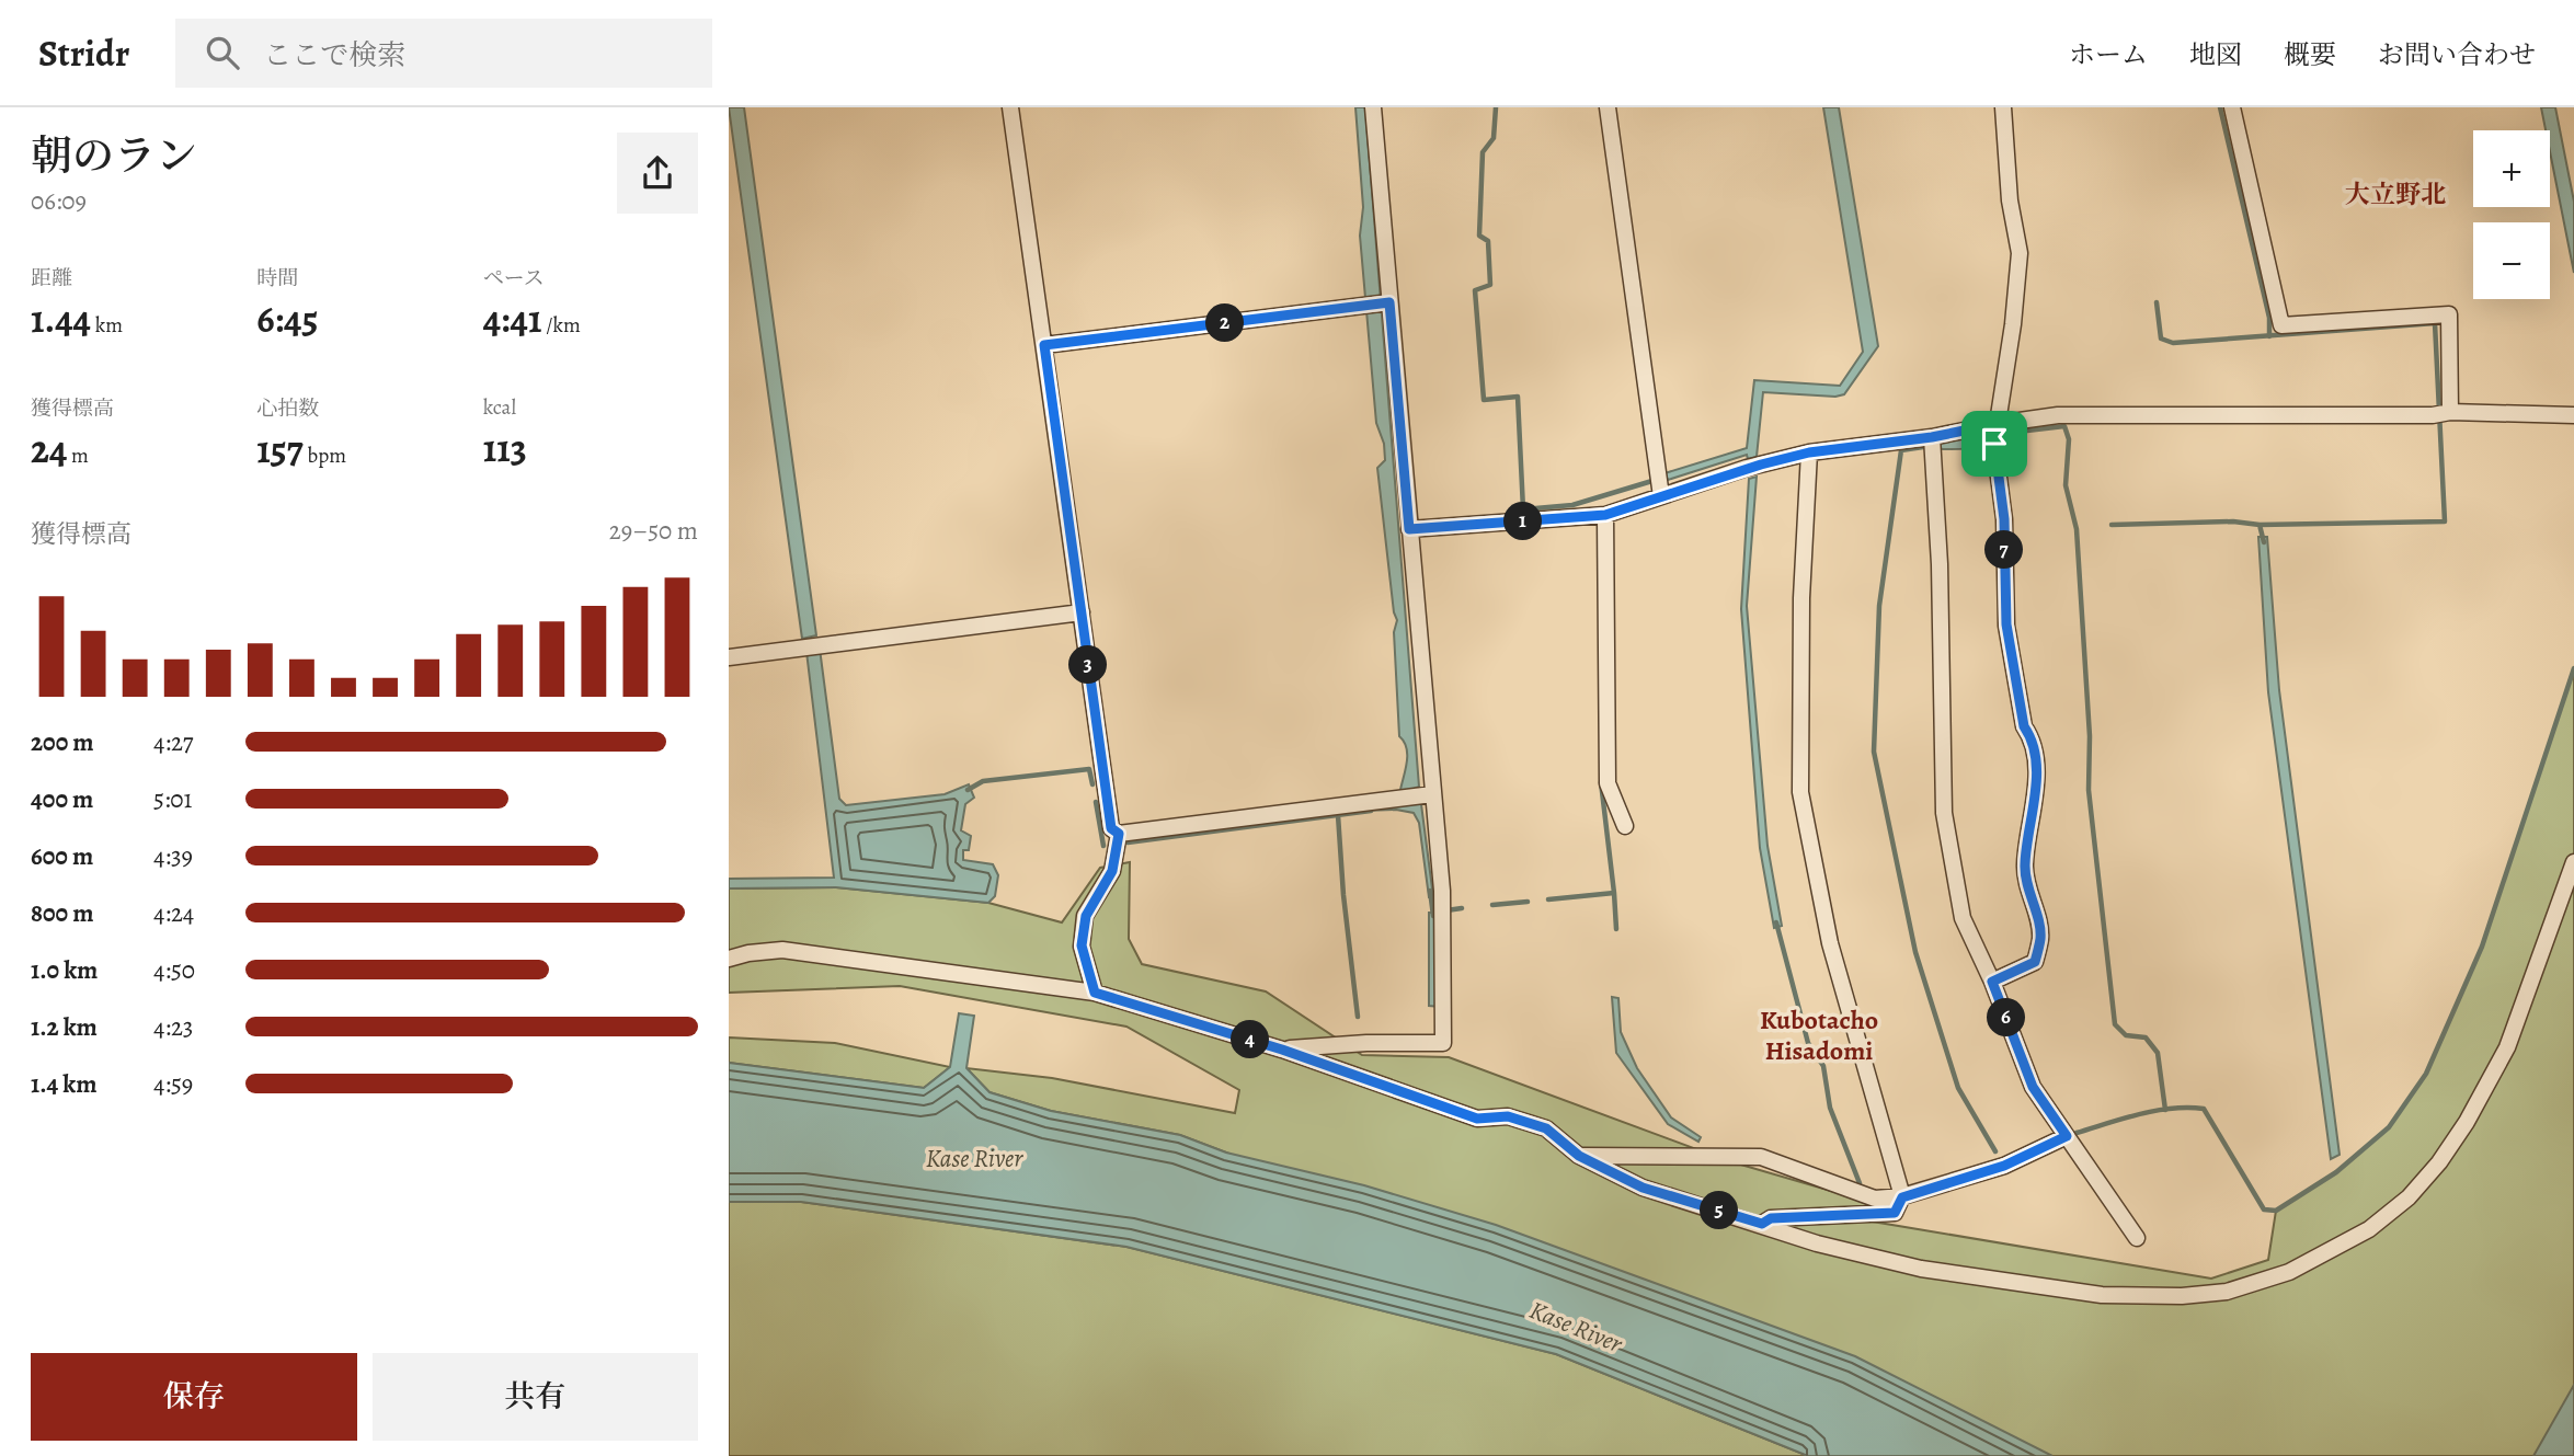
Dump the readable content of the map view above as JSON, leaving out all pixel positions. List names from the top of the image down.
{
  "districts": ["大立野北", "Kubotacho Hisadomi"],
  "water": ["Kase River"],
  "page": {
    "header": "Stridr",
    "search": "ここで検索",
    "nav": [
      "ホーム",
      "地図",
      "概要",
      "お問い合わせ"
    ],
    "heading": ["朝のラン", "06:09"],
    "map_buttons": ["+", "−"],
    "stats": [
      ["距離", "1.44 km"],
      ["時間", "6:45"],
      ["ペース", "4:41 /km"],
      ["獲得標高", "24 m"],
      ["心拍数", "157 bpm"],
      ["kcal", "113"]
    ],
    "pins": [
      "2",
      "1",
      "7",
      "3",
      "6",
      "4",
      "5"
    ],
    "chart": ["獲得標高", "29–50 m"],
    "list": [
      {
        "name": "200 m",
        "note": "4:27"
      },
      {
        "name": "400 m",
        "note": "5:01"
      },
      {
        "name": "600 m",
        "note": "4:39"
      },
      {
        "name": "800 m",
        "note": "4:24"
      },
      {
        "name": "1.0 km",
        "note": "4:50"
      },
      {
        "name": "1.2 km",
        "note": "4:23"
      },
      {
        "name": "1.4 km",
        "note": "4:59"
      }
    ],
    "buttons": ["保存", "共有"]
  }
}
